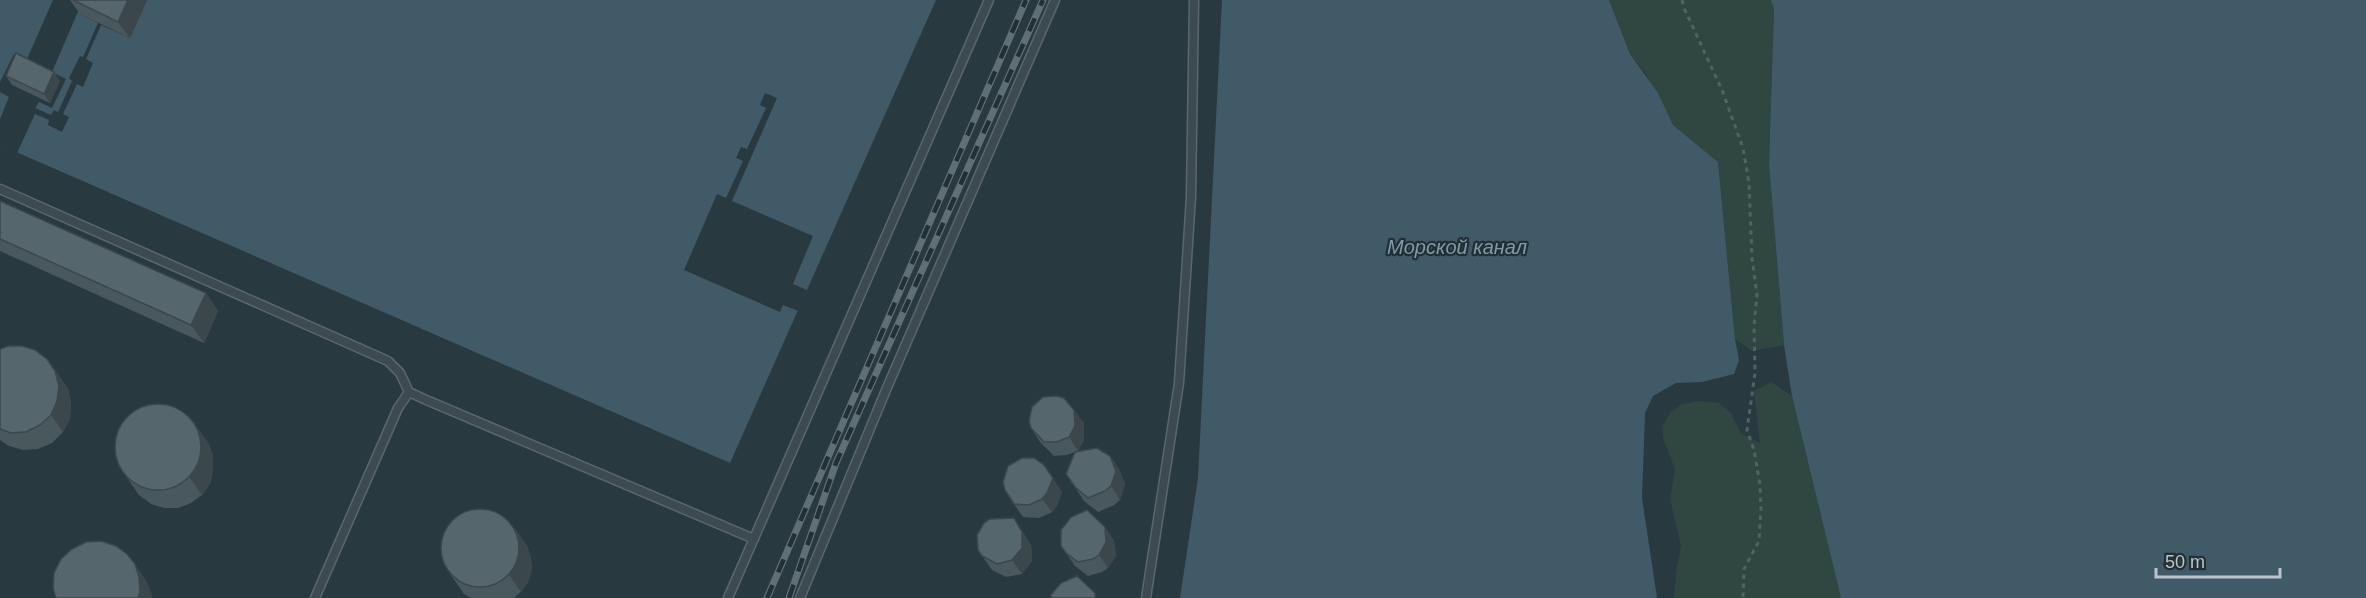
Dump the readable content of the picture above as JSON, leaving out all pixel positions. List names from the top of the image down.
{
  "water": ["Морской канал"],
  "scale_bar": "50 m"
}
